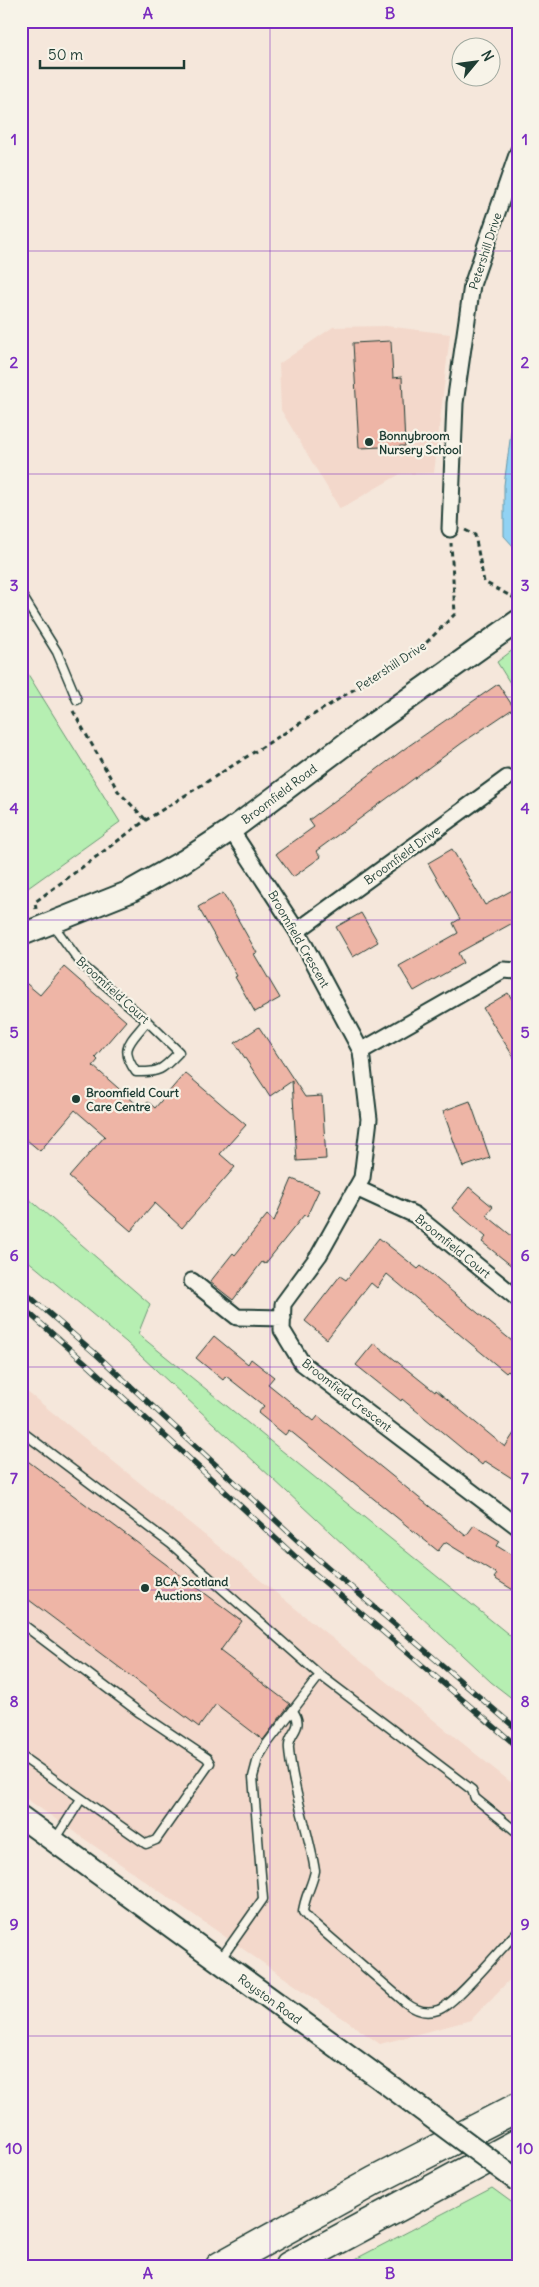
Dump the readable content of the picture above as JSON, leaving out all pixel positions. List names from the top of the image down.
{
  "streets": {
    "street": [
      "Petershill Drive",
      "Broomfield Road",
      "Broomfield Drive",
      "Broomfield Crescent",
      "Broomfield Court",
      "Royston Road"
    ]
  },
  "crossings": [
    ["Petershill Drive", "Broomfield Road"],
    ["Petershill Drive", "Broomfield Court"],
    ["Broomfield Road", "Broomfield Crescent"],
    ["Broomfield Road", "Broomfield Court"],
    ["Broomfield Drive", "Broomfield Crescent"],
    ["Broomfield Crescent", "Broomfield Court"]
  ],
  "places": ["Bonnybroom Nursery School", "Broomfield Court Care Centre", "BCA Scotland Auctions"],
  "scale_bar": "50 m",
  "north": "top right",
  "grid": {
    "columns": ["A", "B"],
    "rows": [
      "1",
      "2",
      "3",
      "4",
      "5",
      "6",
      "7",
      "8",
      "9",
      "10"
    ]
  }
}
